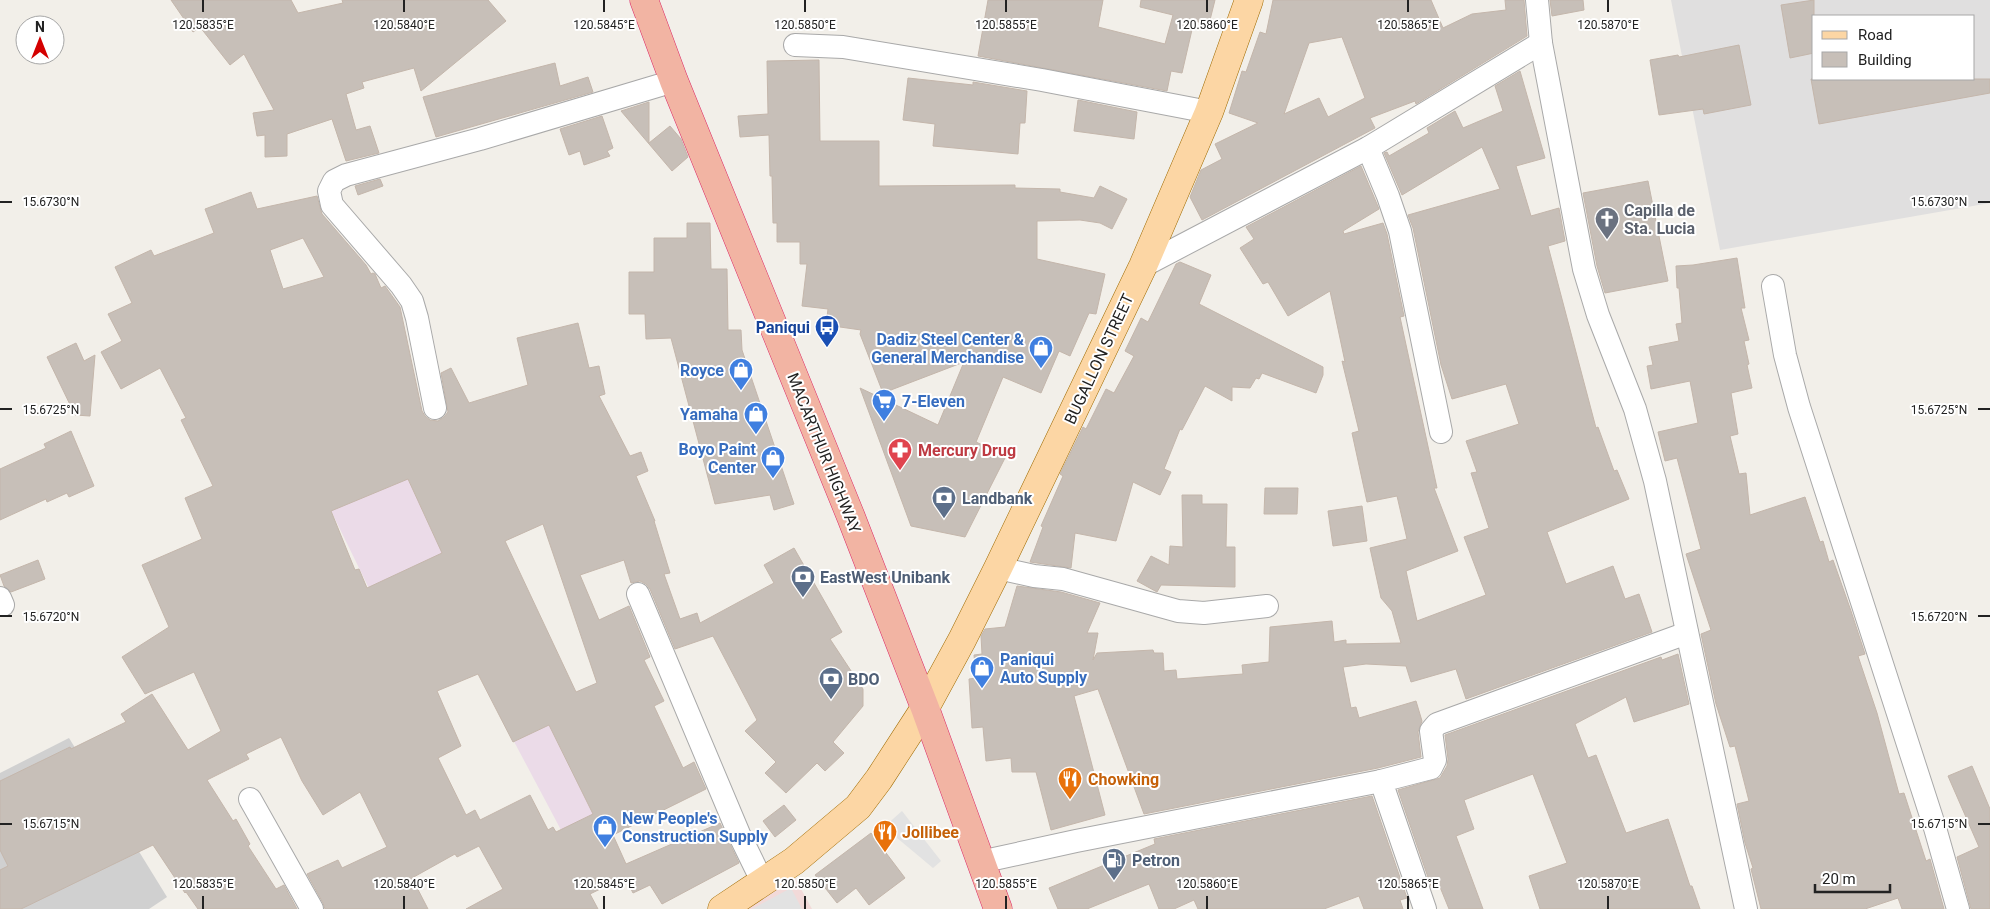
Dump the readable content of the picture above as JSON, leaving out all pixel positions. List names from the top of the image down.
{
  "streets": {
    "highway": ["MACARTHUR HIGHWAY"],
    "main road": ["BUGALLON STREET"]
  },
  "crossings": [
    ["BUGALLON STREET", "MACARTHUR HIGHWAY"]
  ],
  "places": {
    "church": ["Capilla de Sta. Lucia"],
    "bus stop": ["Paniqui"],
    "shop": [
      "Dadiz Steel Center & General Merchandise",
      "Royce",
      "Yamaha",
      "Boyo Paint Center",
      "Paniqui Auto Supply",
      "New People's Construction Supply"
    ],
    "supermarket": ["7-Eleven"],
    "pharmacy": ["Mercury Drug"],
    "bank": ["Landbank", "EastWest Unibank", "BDO"],
    "restaurant": ["Chowking", "Jollibee"],
    "fuel station": ["Petron"]
  },
  "legend": ["Road", "Building"],
  "scale_bar": "20 m",
  "north": "top",
  "coordinates": [
    "120.5835°E",
    "120.5840°E",
    "120.5845°E",
    "120.5850°E",
    "120.5855°E",
    "120.5860°E",
    "120.5865°E",
    "120.5870°E",
    "15.6730°N",
    "15.6725°N",
    "15.6720°N",
    "15.6715°N"
  ]
}
